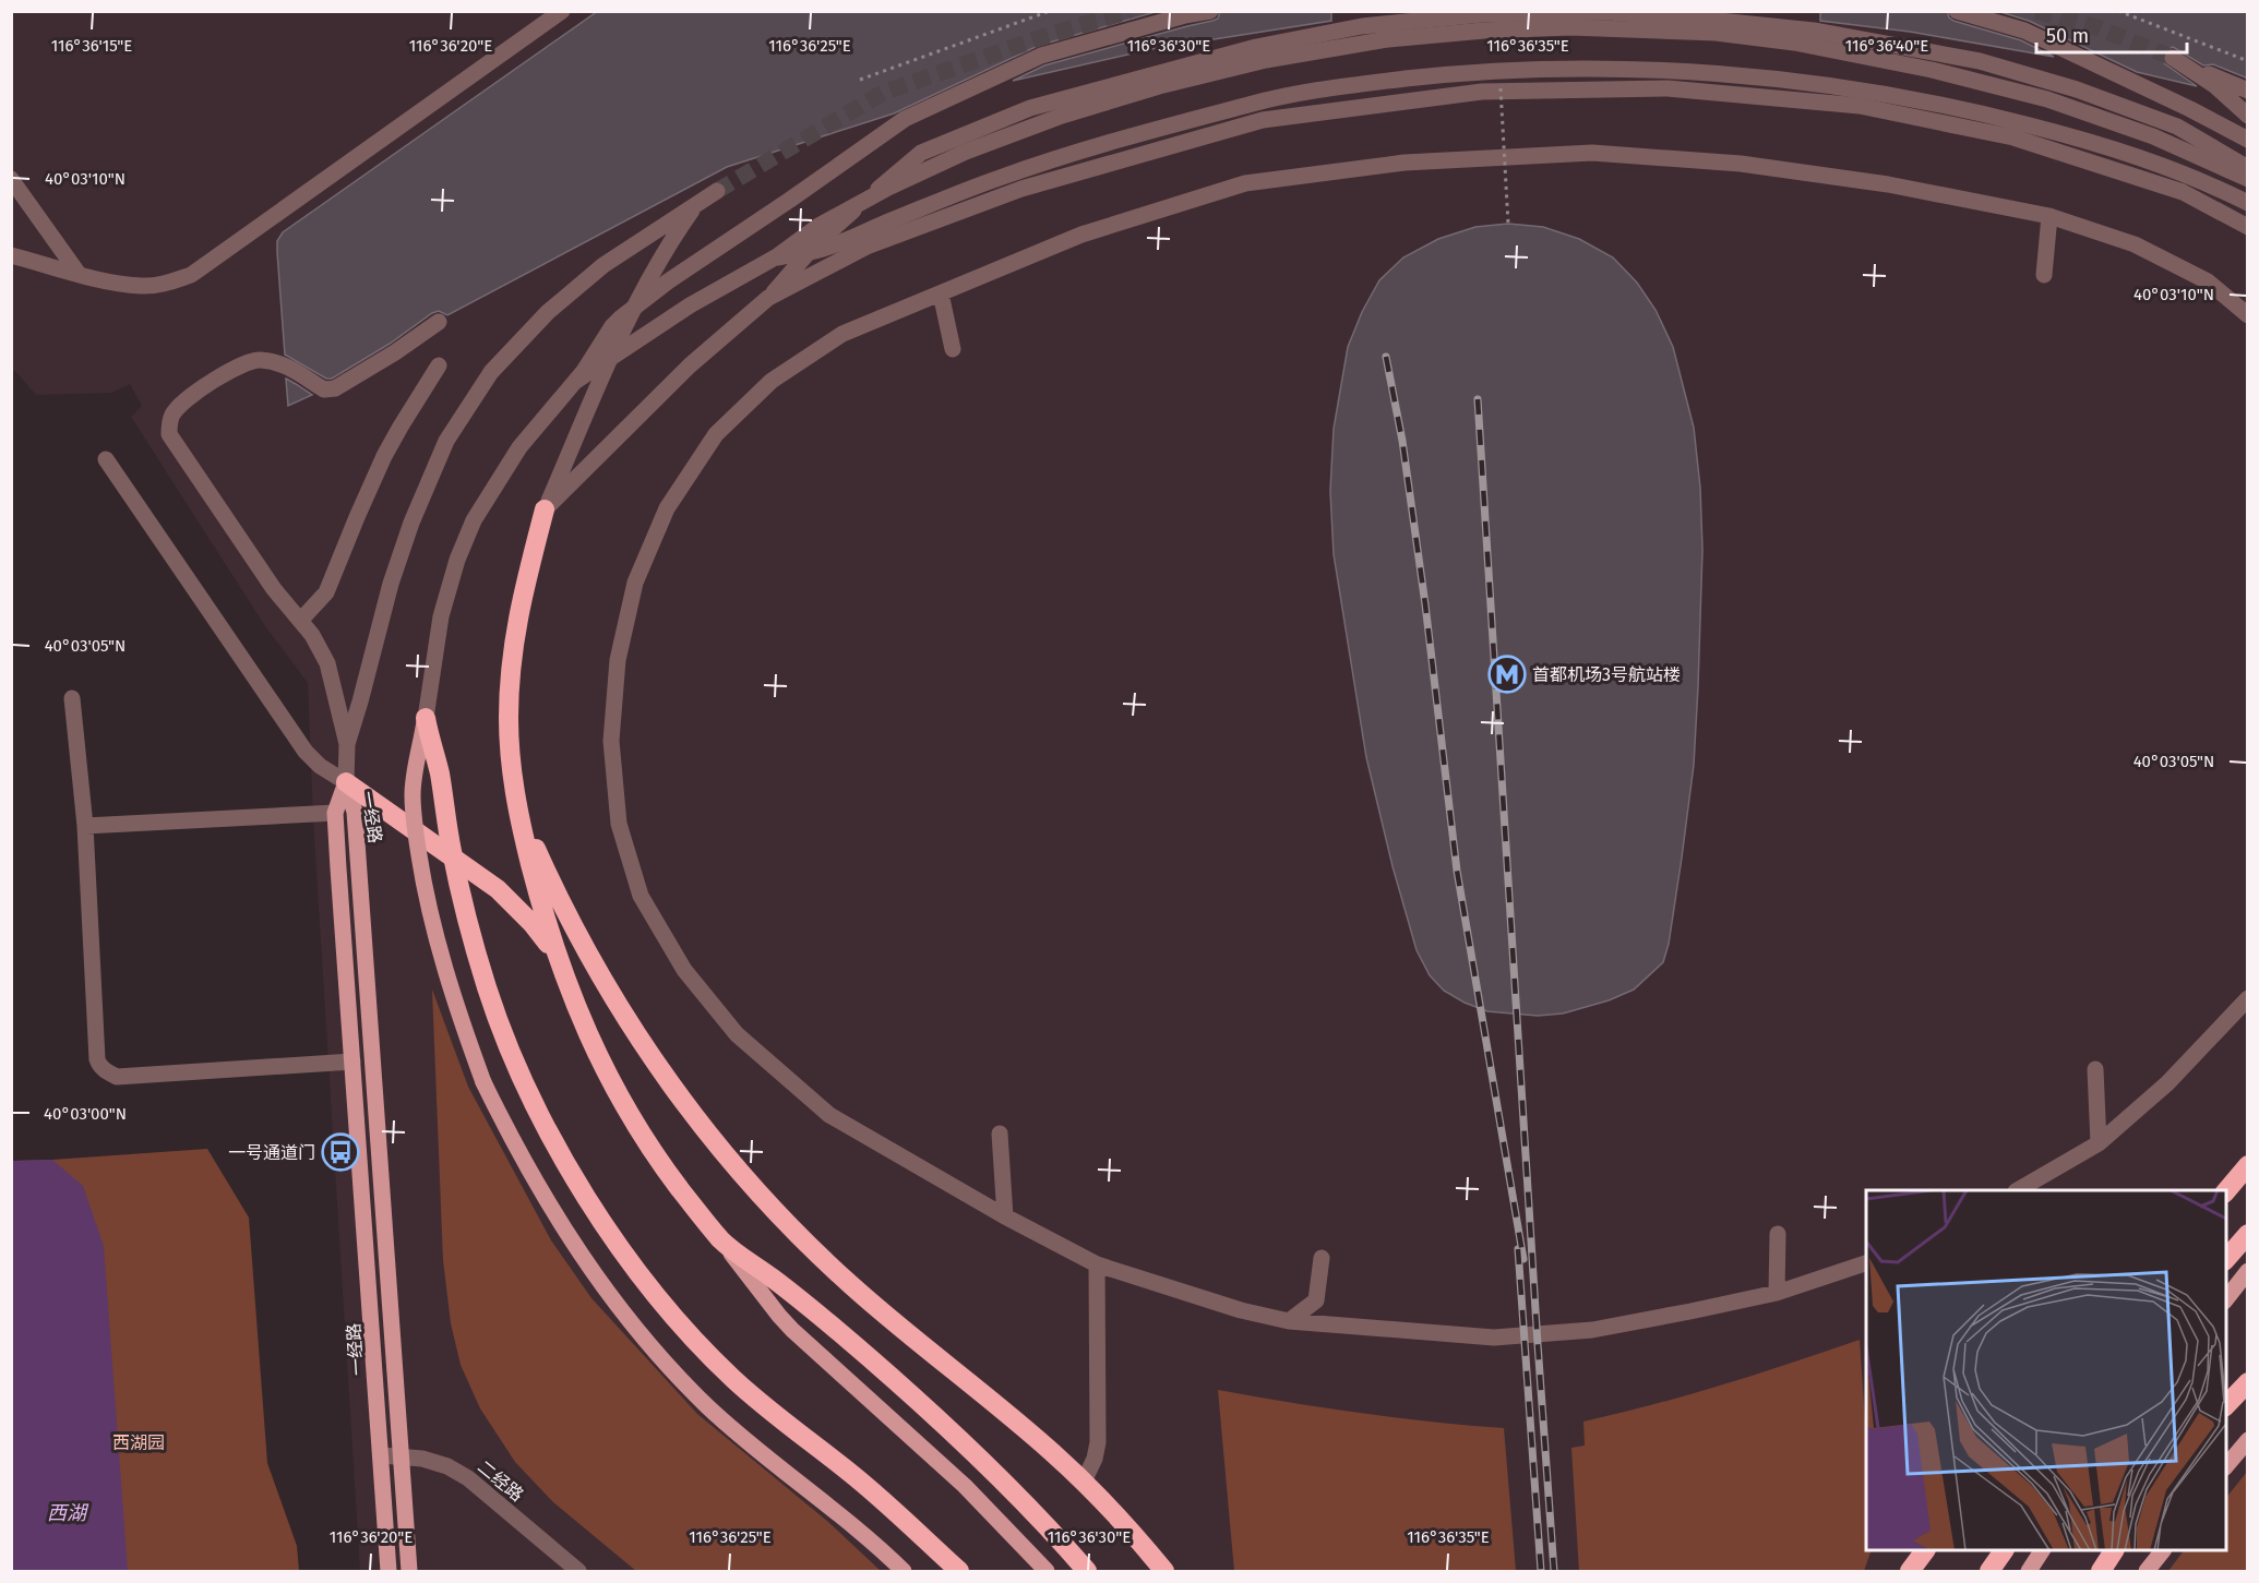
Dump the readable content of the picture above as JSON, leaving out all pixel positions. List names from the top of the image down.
{
  "streets": {
    "main road": ["一经路"],
    "street": ["二经路"]
  },
  "crossings": [
    ["一经路", "二经路"]
  ],
  "water": ["西湖"],
  "parks": ["西湖园"],
  "places": {
    "metro station": ["首都机场3号航站楼"],
    "bus stop": ["一号通道门"]
  },
  "scale_bar": "50 m",
  "coordinates": [
    "116°36'20\"E",
    "116°36'25\"E",
    "116°36'30\"E",
    "116°36'35\"E",
    "116°36'40\"E",
    "116°36'15\"E",
    "40°03'10\"N",
    "40°03'05\"N",
    "40°03'00\"N"
  ]
}
